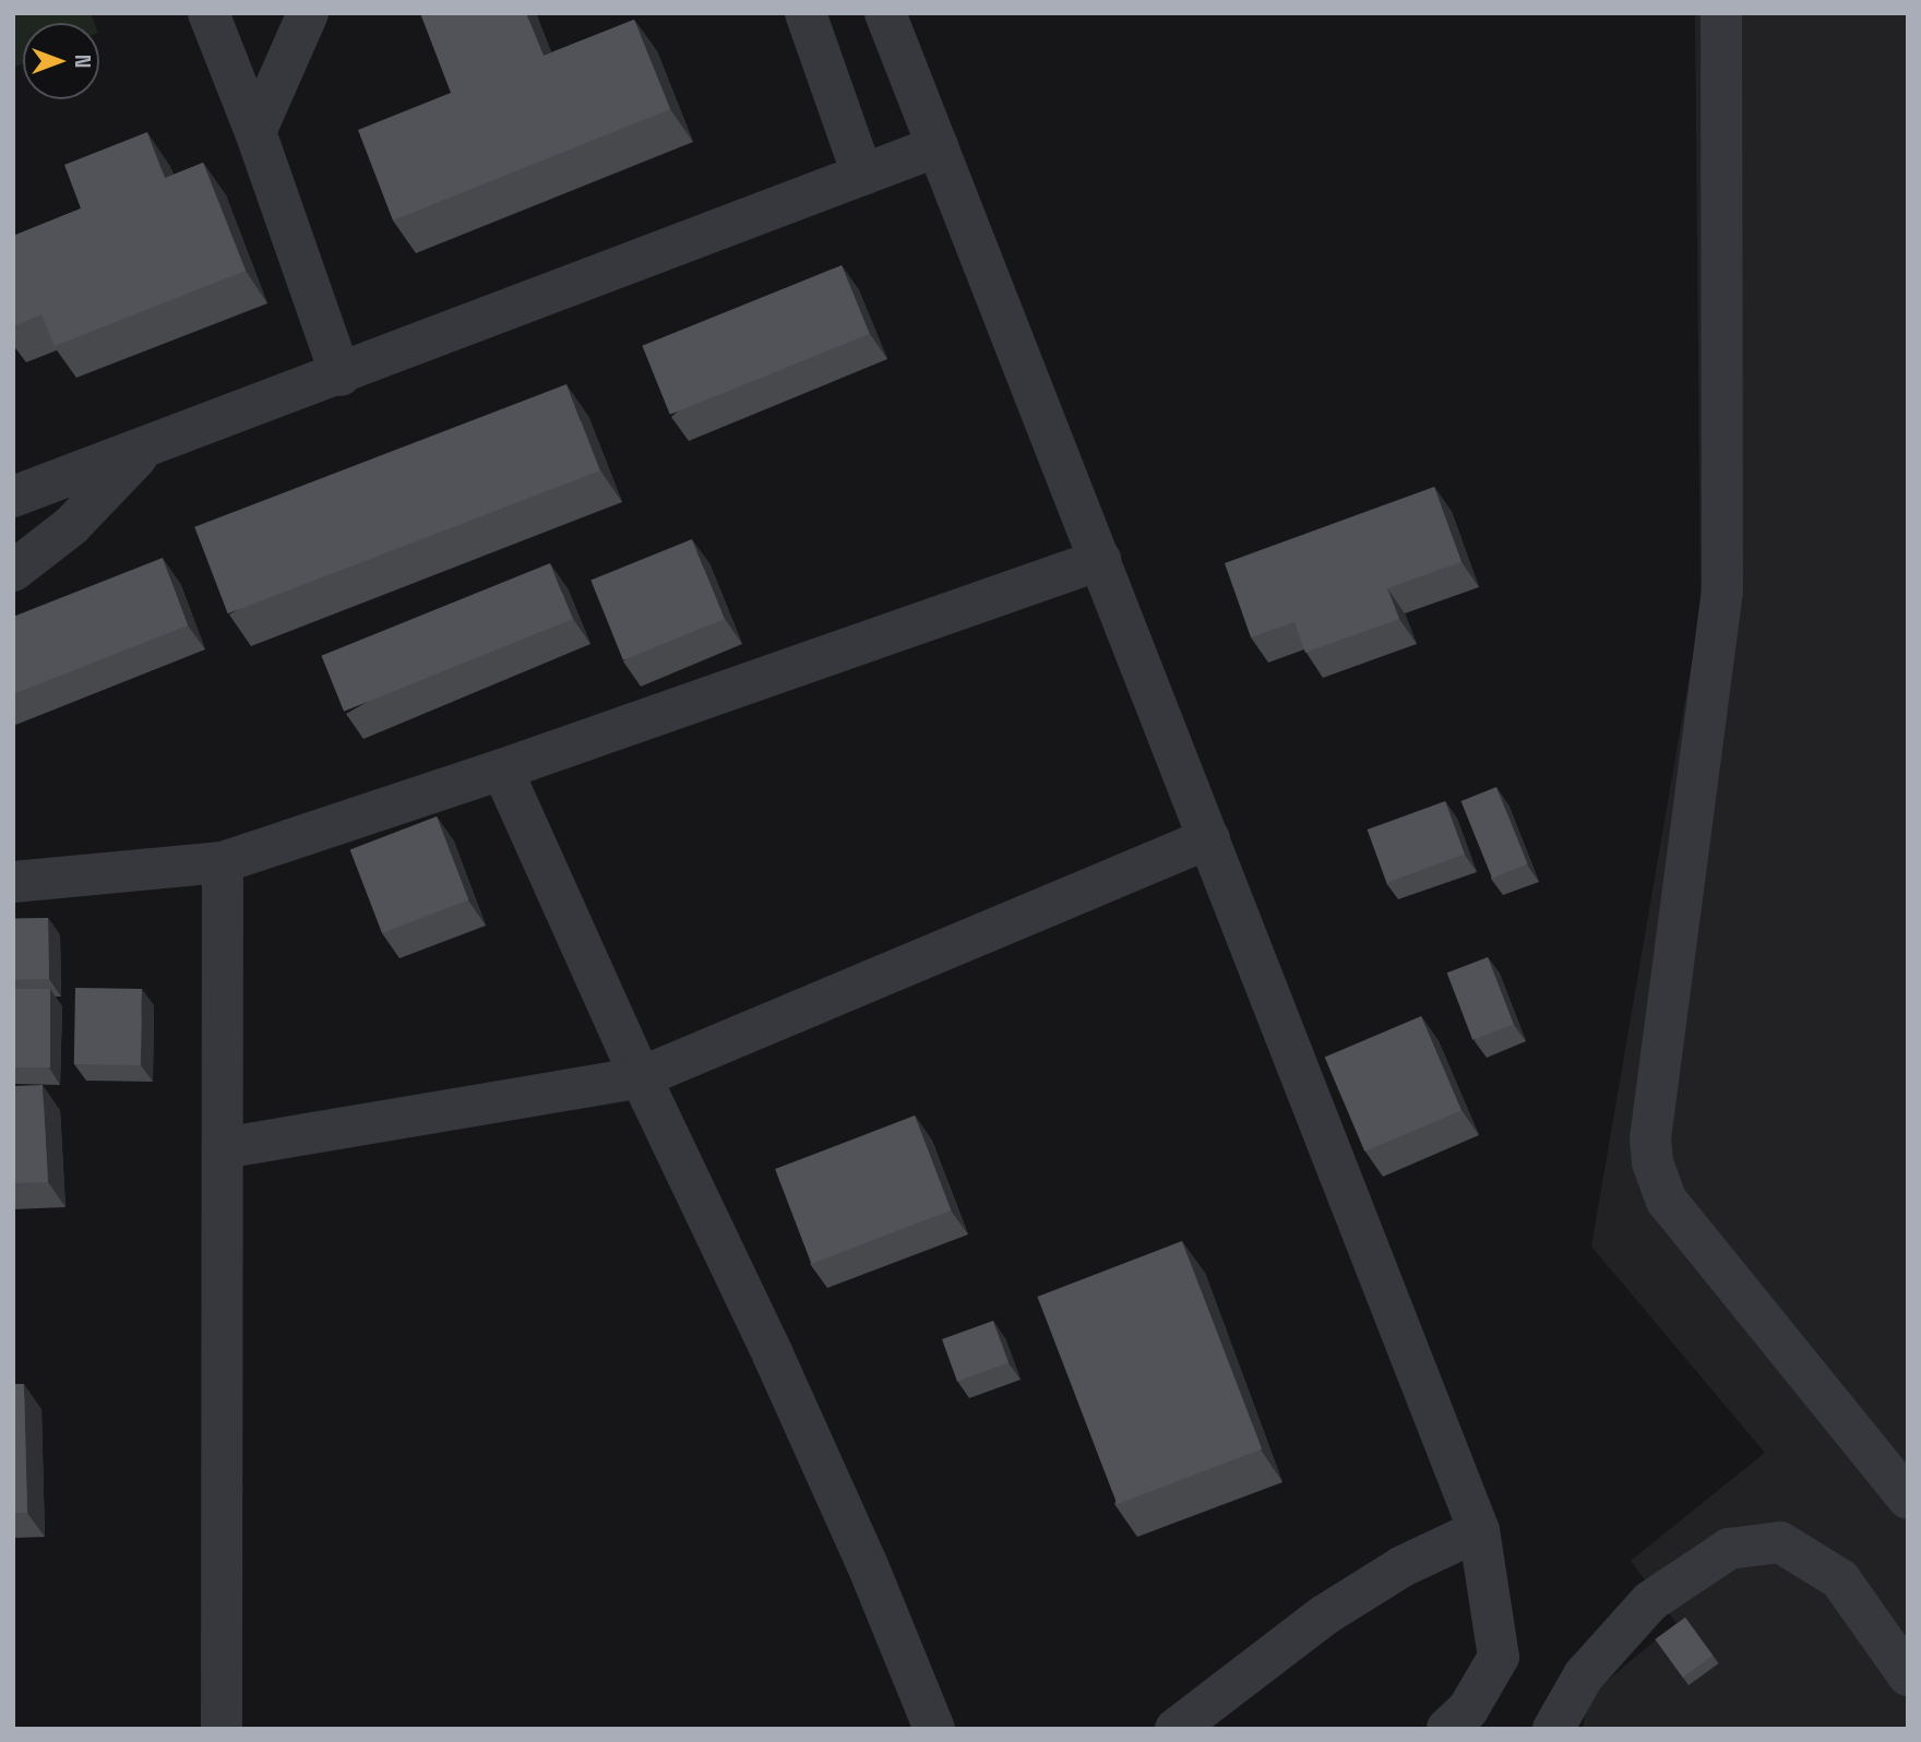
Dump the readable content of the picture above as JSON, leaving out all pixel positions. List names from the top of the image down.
{
  "north": "right"
}
